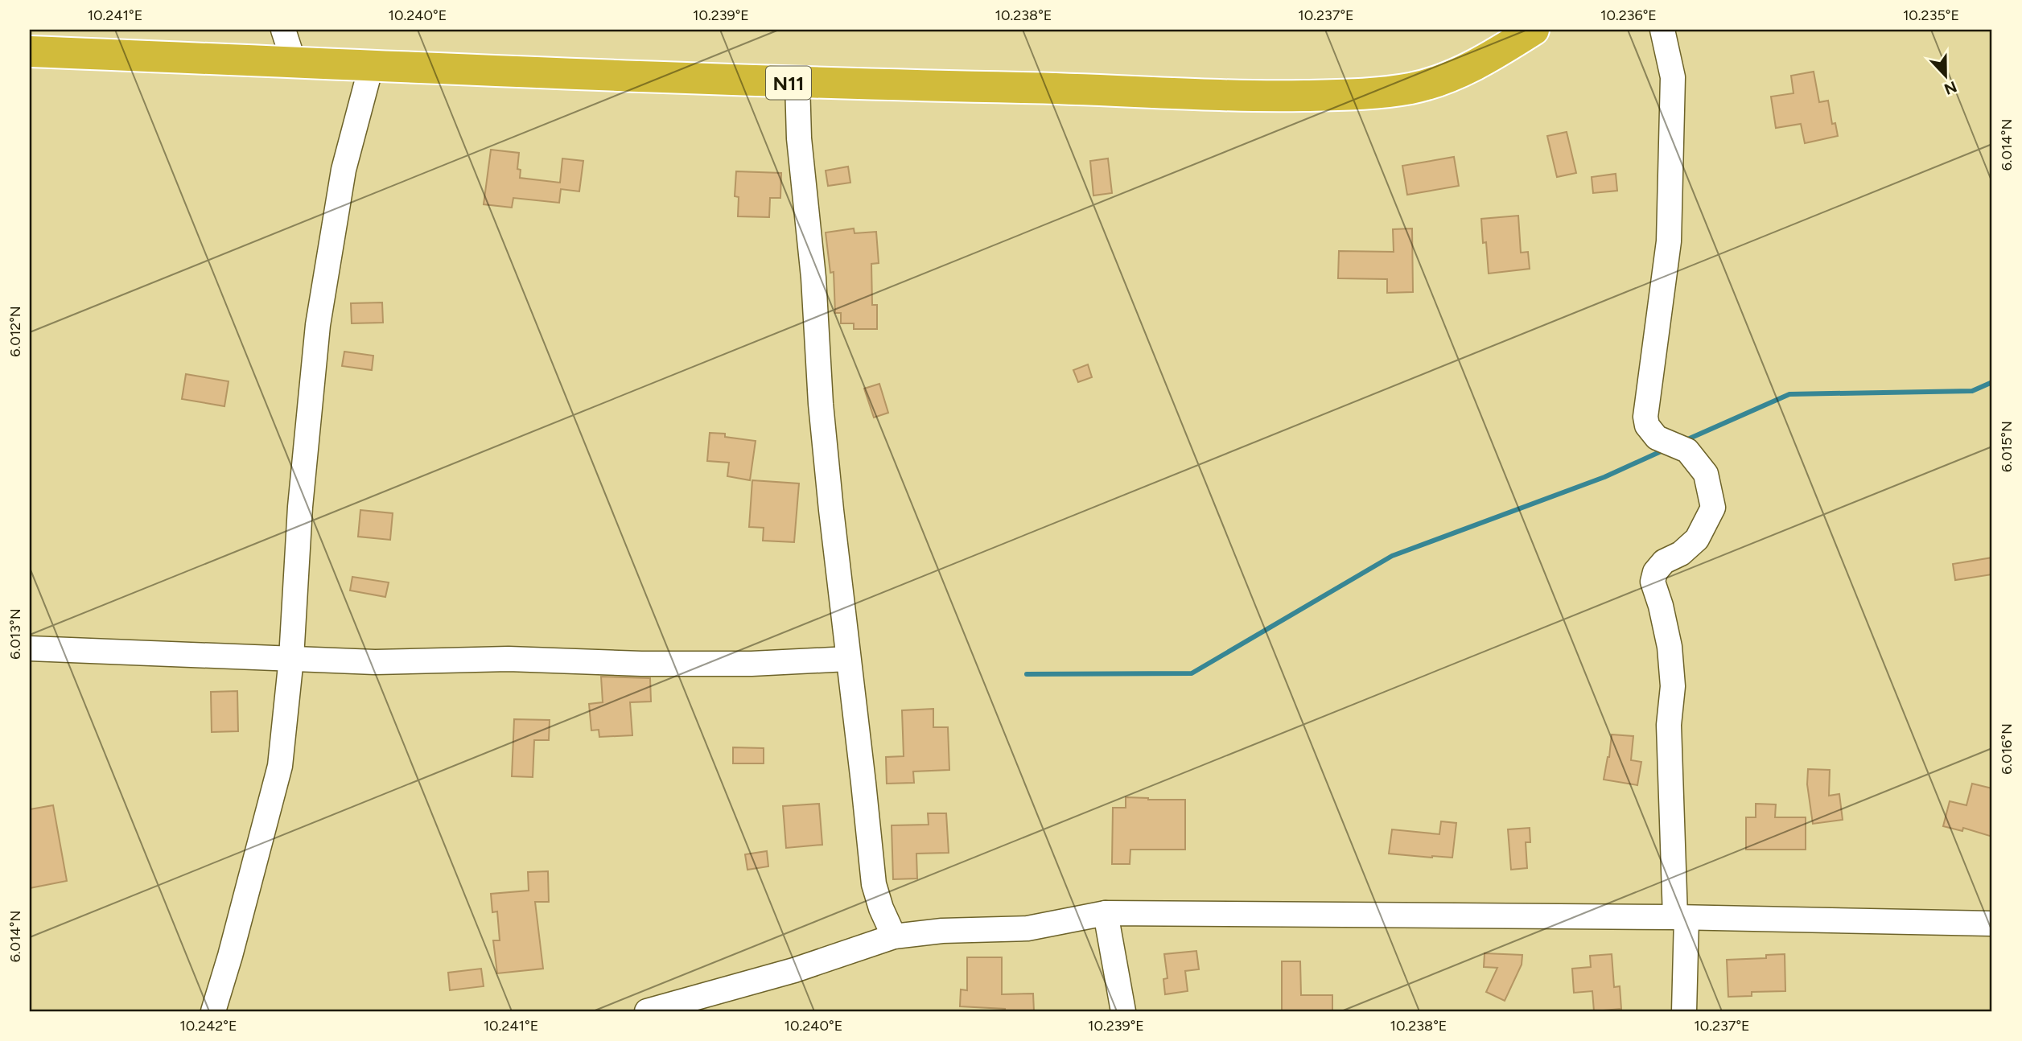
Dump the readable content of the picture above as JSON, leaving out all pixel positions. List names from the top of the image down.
{
  "streets": {
    "highway": ["N11"]
  },
  "north": "bottom",
  "coordinates": [
    "10.241°E",
    "10.240°E",
    "10.239°E",
    "10.238°E",
    "10.237°E",
    "10.236°E",
    "10.235°E",
    "6.014°N",
    "6.012°N",
    "6.015°N",
    "6.013°N",
    "6.016°N",
    "10.242°E"
  ]
}
